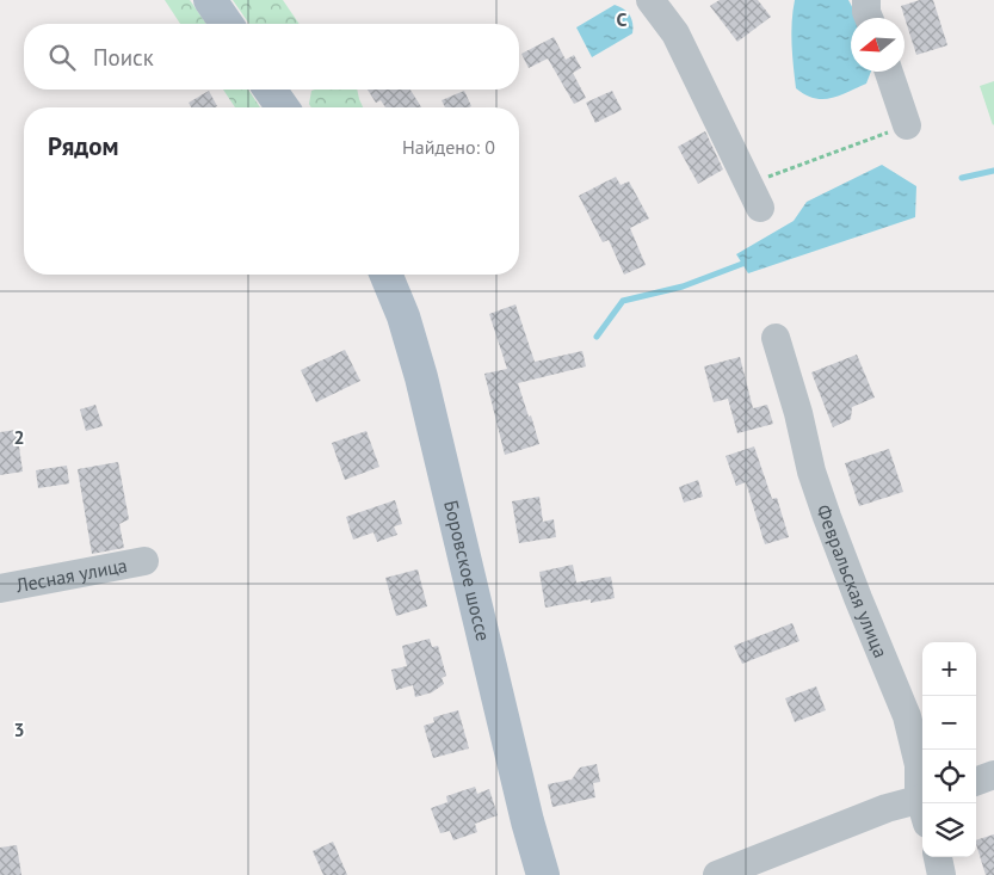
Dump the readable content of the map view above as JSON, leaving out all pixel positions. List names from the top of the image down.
{
  "streets": {
    "main road": ["Боровское шоссе"],
    "street": ["Лесная улица", "Февральская улица"]
  },
  "north": "left",
  "page": {
    "search": "Поиск",
    "heading": ["Рядом", "Найдено: 0"],
    "map_buttons": ["+", "−"]
  },
  "grid": {
    "columns": ["C"],
    "rows": ["2", "3"]
  }
}
